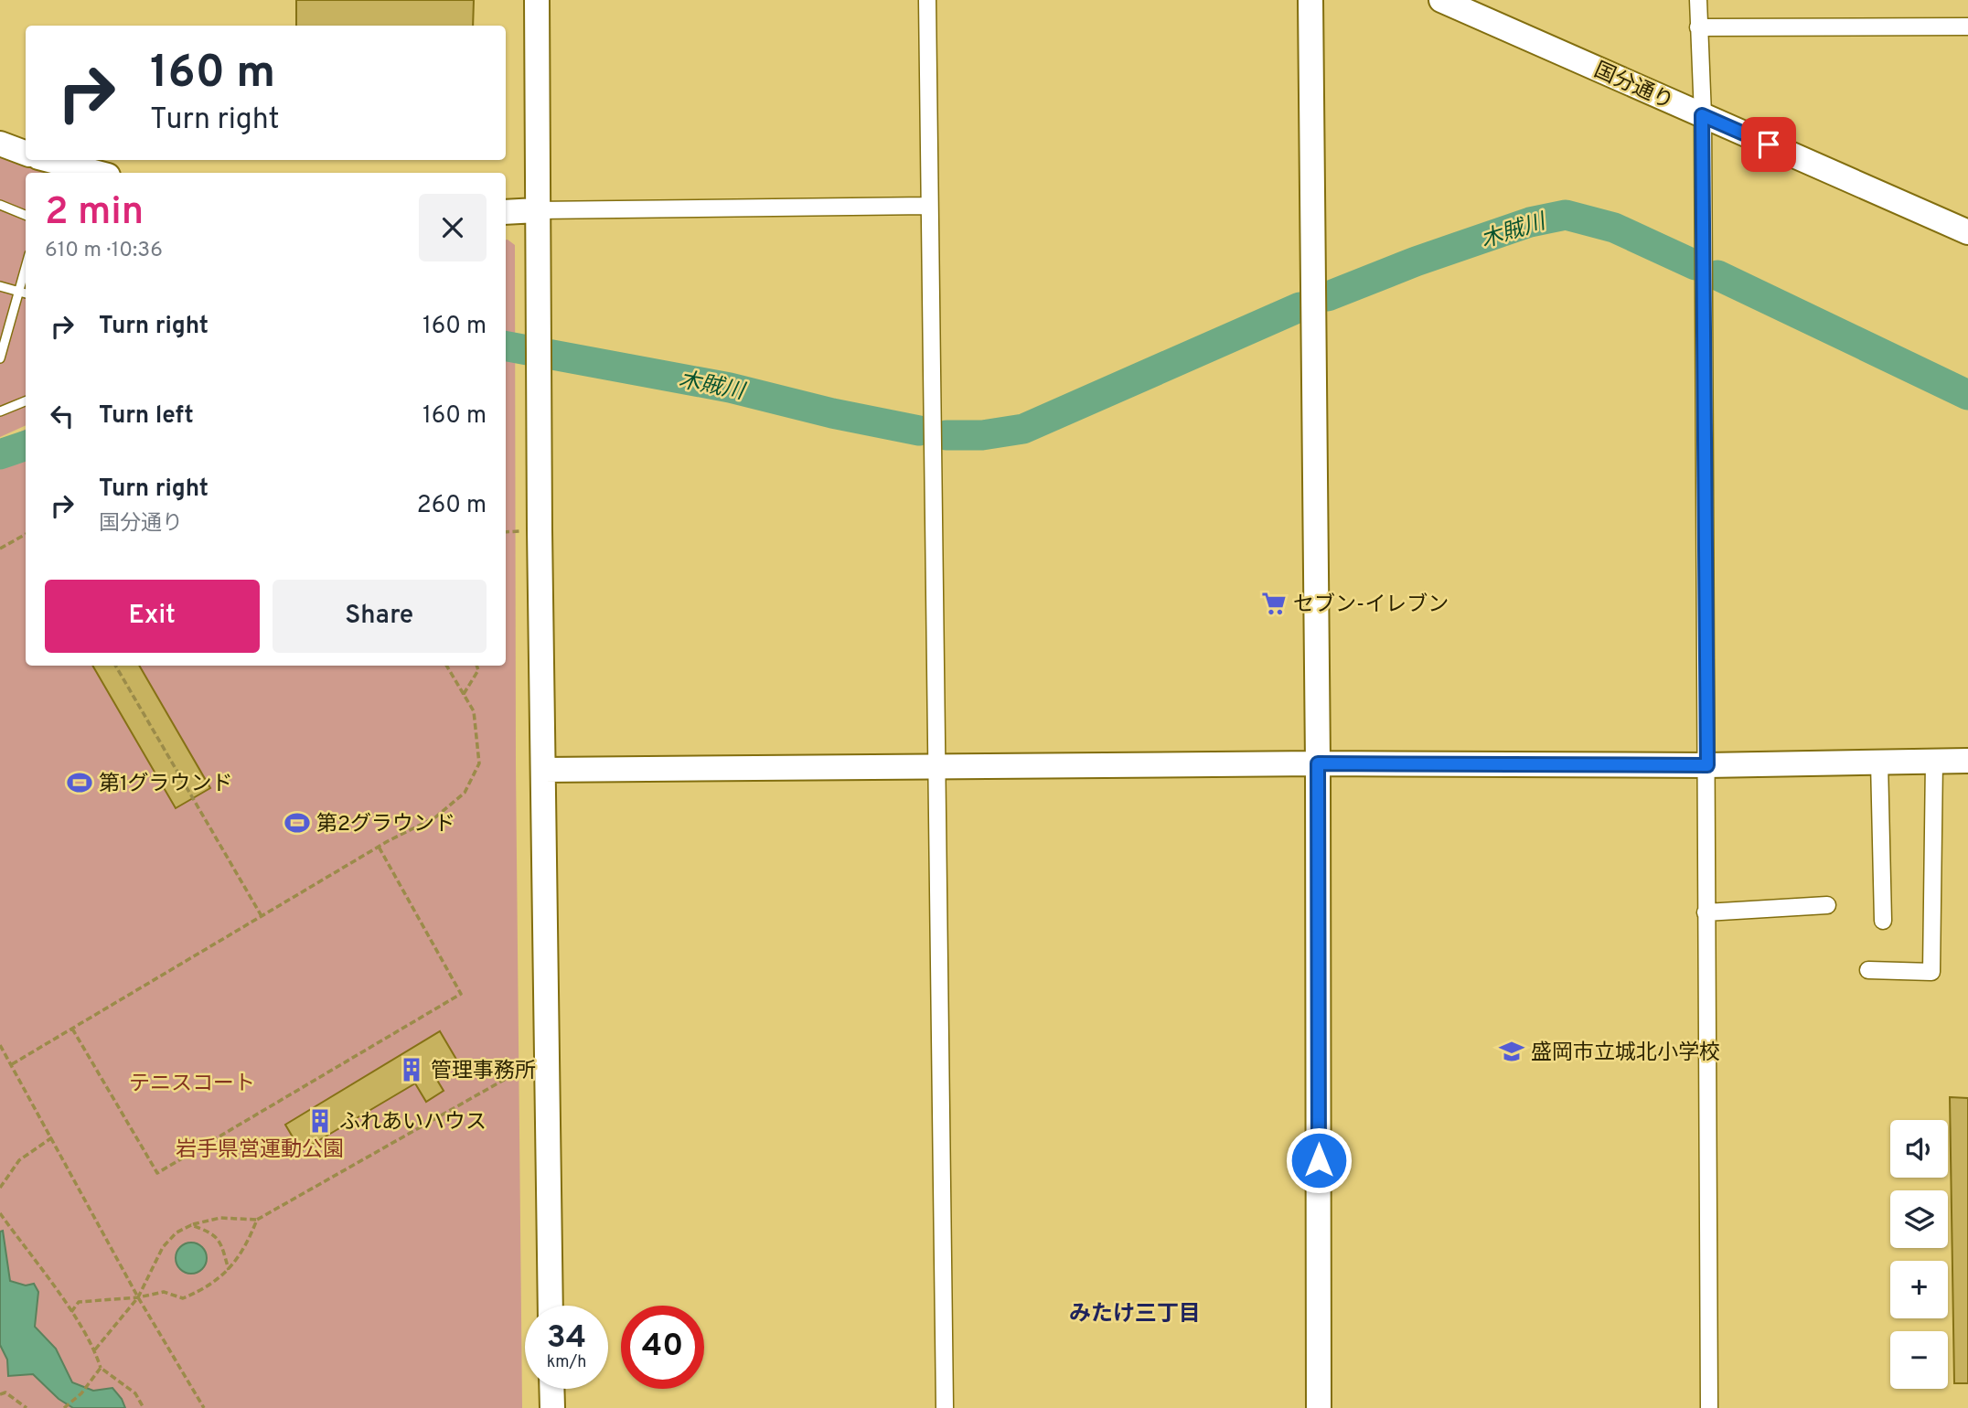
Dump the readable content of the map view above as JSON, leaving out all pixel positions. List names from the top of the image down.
{
  "streets": {
    "street": ["国分通り"]
  },
  "districts": ["みたけ三丁目"],
  "water": ["木賊川"],
  "parks": ["テニスコート", "岩手県営運動公園"],
  "places": {
    "supermarket": ["セブン-イレブン"],
    "sports": ["第1グラウンド", "第2グラウンド"],
    "school or university": ["盛岡市立城北小学校"],
    "building": ["管理事務所", "ふれあいハウス"]
  },
  "page": {
    "turn": ["160 m", "Turn right"],
    "heading": ["2 min", "610 m · 10:36"],
    "list": [
      {
        "name": "Turn right",
        "value": "160 m"
      },
      {
        "name": "Turn left",
        "value": "160 m"
      },
      {
        "name": "Turn right",
        "note": "国分通り",
        "value": "260 m"
      }
    ],
    "buttons": ["Exit", "Share"],
    "map_buttons": ["+", "−"],
    "speed": "34 km/h",
    "limit": "40"
  }
}
